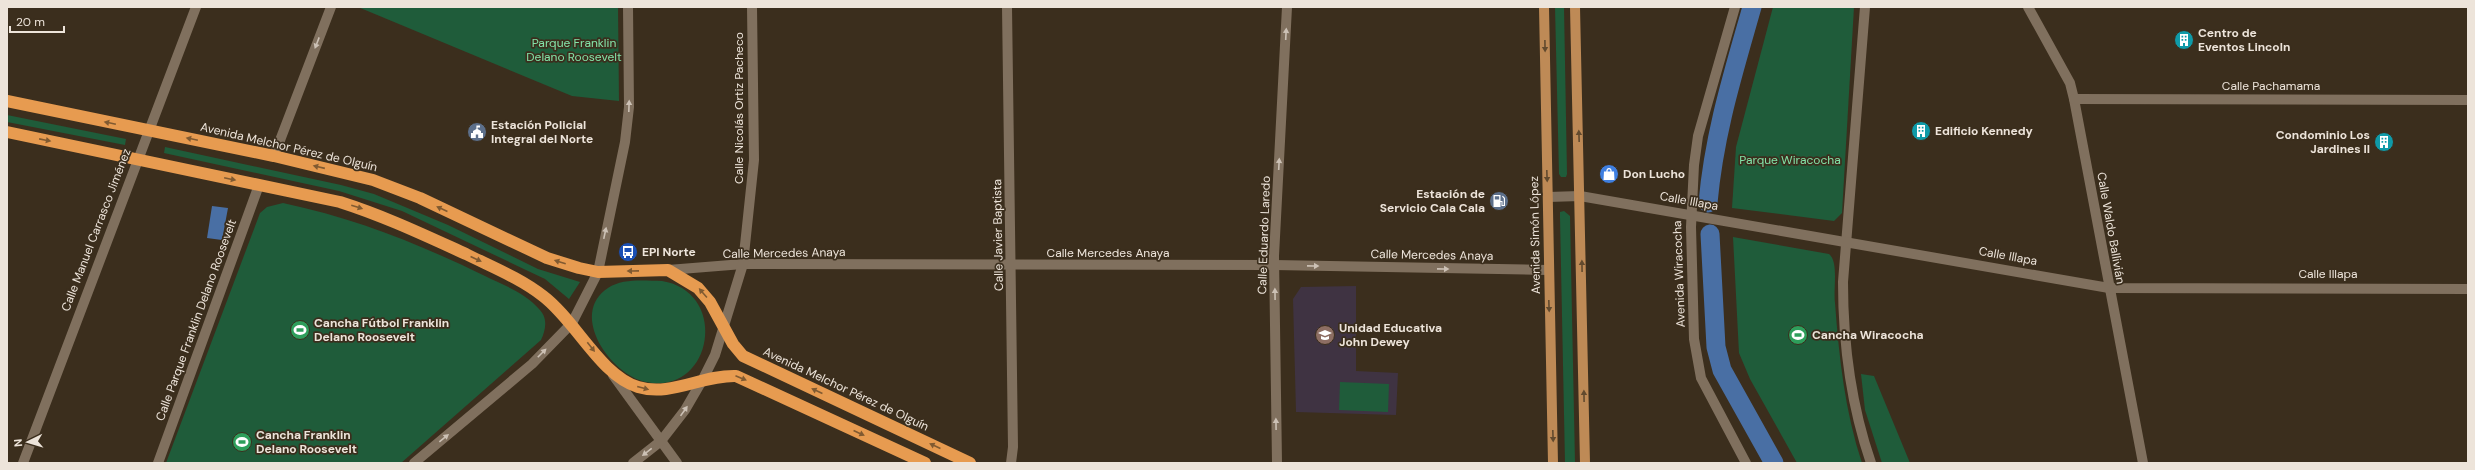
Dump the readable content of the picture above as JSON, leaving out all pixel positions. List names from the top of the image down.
{
  "streets": {
    "highway": ["Avenida Melchor Pérez de Olguín"],
    "main road": ["Avenida Simón López"],
    "street": [
      "Calle Pachamama",
      "Calle Nicolás Ortiz Pacheco",
      "Calle Illapa",
      "Calle Waldo Ballivián",
      "Calle Manuel Carrasco Jiménez",
      "Calle Javier Baptista",
      "Calle Eduardo Laredo",
      "Calle Mercedes Anaya",
      "Avenida Wiracocha",
      "Calle Parque Franklin Delano Roosevelt"
    ]
  },
  "crossings": [
    ["Calle Pachamama", "Calle Waldo Ballivián"],
    ["Calle Nicolás Ortiz Pacheco", "Avenida Melchor Pérez de Olguín"],
    ["Calle Nicolás Ortiz Pacheco", "Calle Mercedes Anaya"],
    ["Avenida Melchor Pérez de Olguín", "Calle Manuel Carrasco Jiménez"],
    ["Avenida Melchor Pérez de Olguín", "Calle Mercedes Anaya"],
    ["Calle Illapa", "Calle Waldo Ballivián"],
    ["Calle Illapa", "Avenida Simón López"],
    ["Calle Illapa", "Avenida Wiracocha"],
    ["Calle Javier Baptista", "Calle Mercedes Anaya"],
    ["Calle Eduardo Laredo", "Calle Mercedes Anaya"],
    ["Avenida Simón López", "Calle Mercedes Anaya"]
  ],
  "one_way": ["Calle Eduardo Laredo"],
  "parks": ["Parque Franklin Delano Roosevelt", "Parque Wiracocha"],
  "places": {
    "building": ["Centro de Eventos Lincoln", "Edificio Kennedy", "Condominio Los Jardines II"],
    "public building": ["Estación Policial Integral del Norte"],
    "shop": ["Don Lucho"],
    "fuel station": ["Estación de Servicio Cala Cala"],
    "bus stop": ["EPI Norte"],
    "sports": ["Cancha Fútbol Franklin Delano Roosevelt", "Cancha Wiracocha", "Cancha Franklin Delano Roosevelt"],
    "school or university": ["Unidad Educativa John Dewey"]
  },
  "scale_bar": "20 m",
  "north": "left"
}
